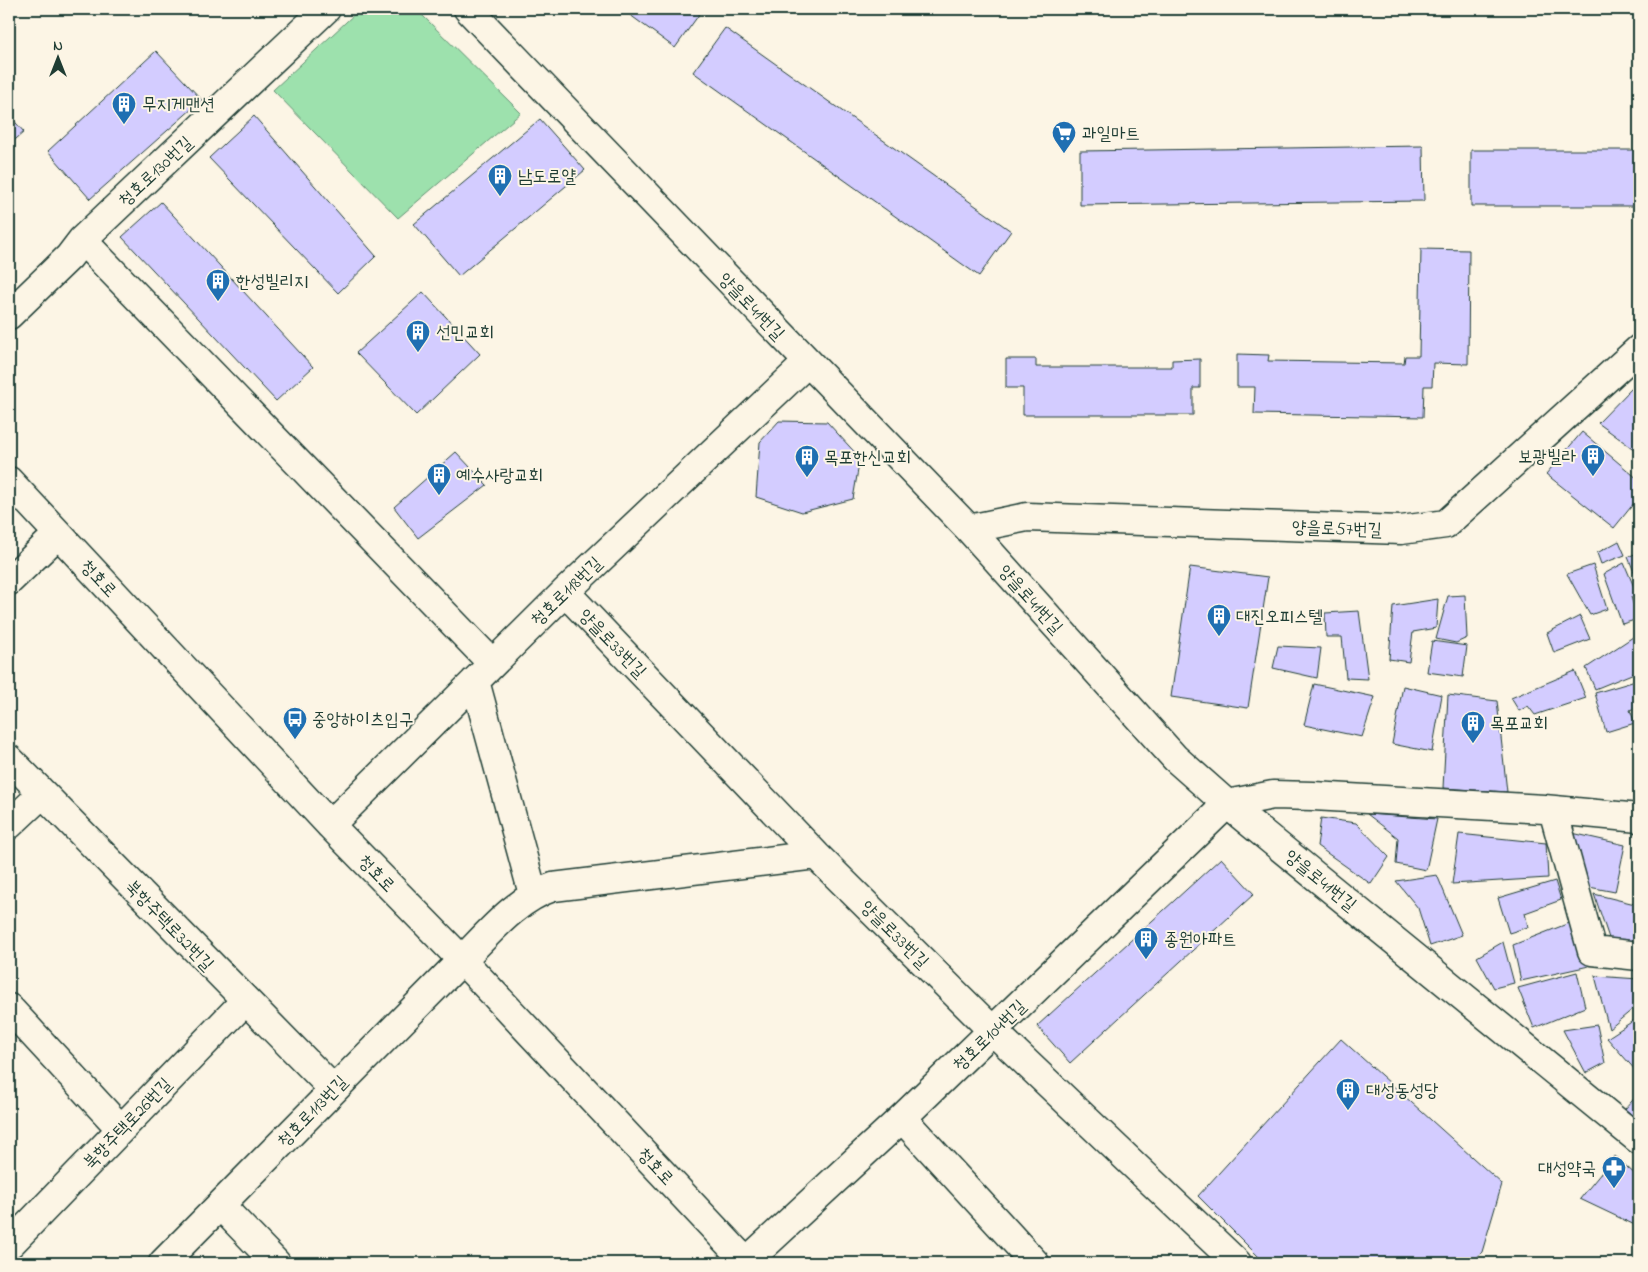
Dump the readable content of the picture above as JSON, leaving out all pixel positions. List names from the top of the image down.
{
  "streets": {
    "street": [
      "청호로130번길",
      "양을로41번길",
      "양을로57번길",
      "청호로",
      "청호로118번길",
      "양을로33번길",
      "북항주택로32번길",
      "청호로104번길",
      "청호로113번길",
      "북항주택로26번길"
    ]
  },
  "crossings": [
    ["양을로41번길", "양을로57번길"],
    ["양을로41번길", "청호로118번길"],
    ["양을로41번길", "청호로104번길"],
    ["청호로", "청호로118번길"],
    ["청호로", "청호로104번길"],
    ["청호로", "청호로113번길"],
    ["청호로118번길", "양을로33번길"],
    ["양을로33번길", "청호로104번길"],
    ["북항주택로32번길", "청호로113번길"],
    ["북항주택로32번길", "북항주택로26번길"]
  ],
  "places": {
    "building": [
      "무지게맨션",
      "남도로얄",
      "한성빌리지",
      "선민교회",
      "보광빌라",
      "목포한신교회",
      "예수사랑교회",
      "대진오피스텔",
      "목포교회",
      "종원아파트",
      "대성동성당"
    ],
    "supermarket": ["과일마트"],
    "bus stop": ["중앙하이츠입구"],
    "pharmacy": ["대성약국"]
  },
  "north": "top"
}
